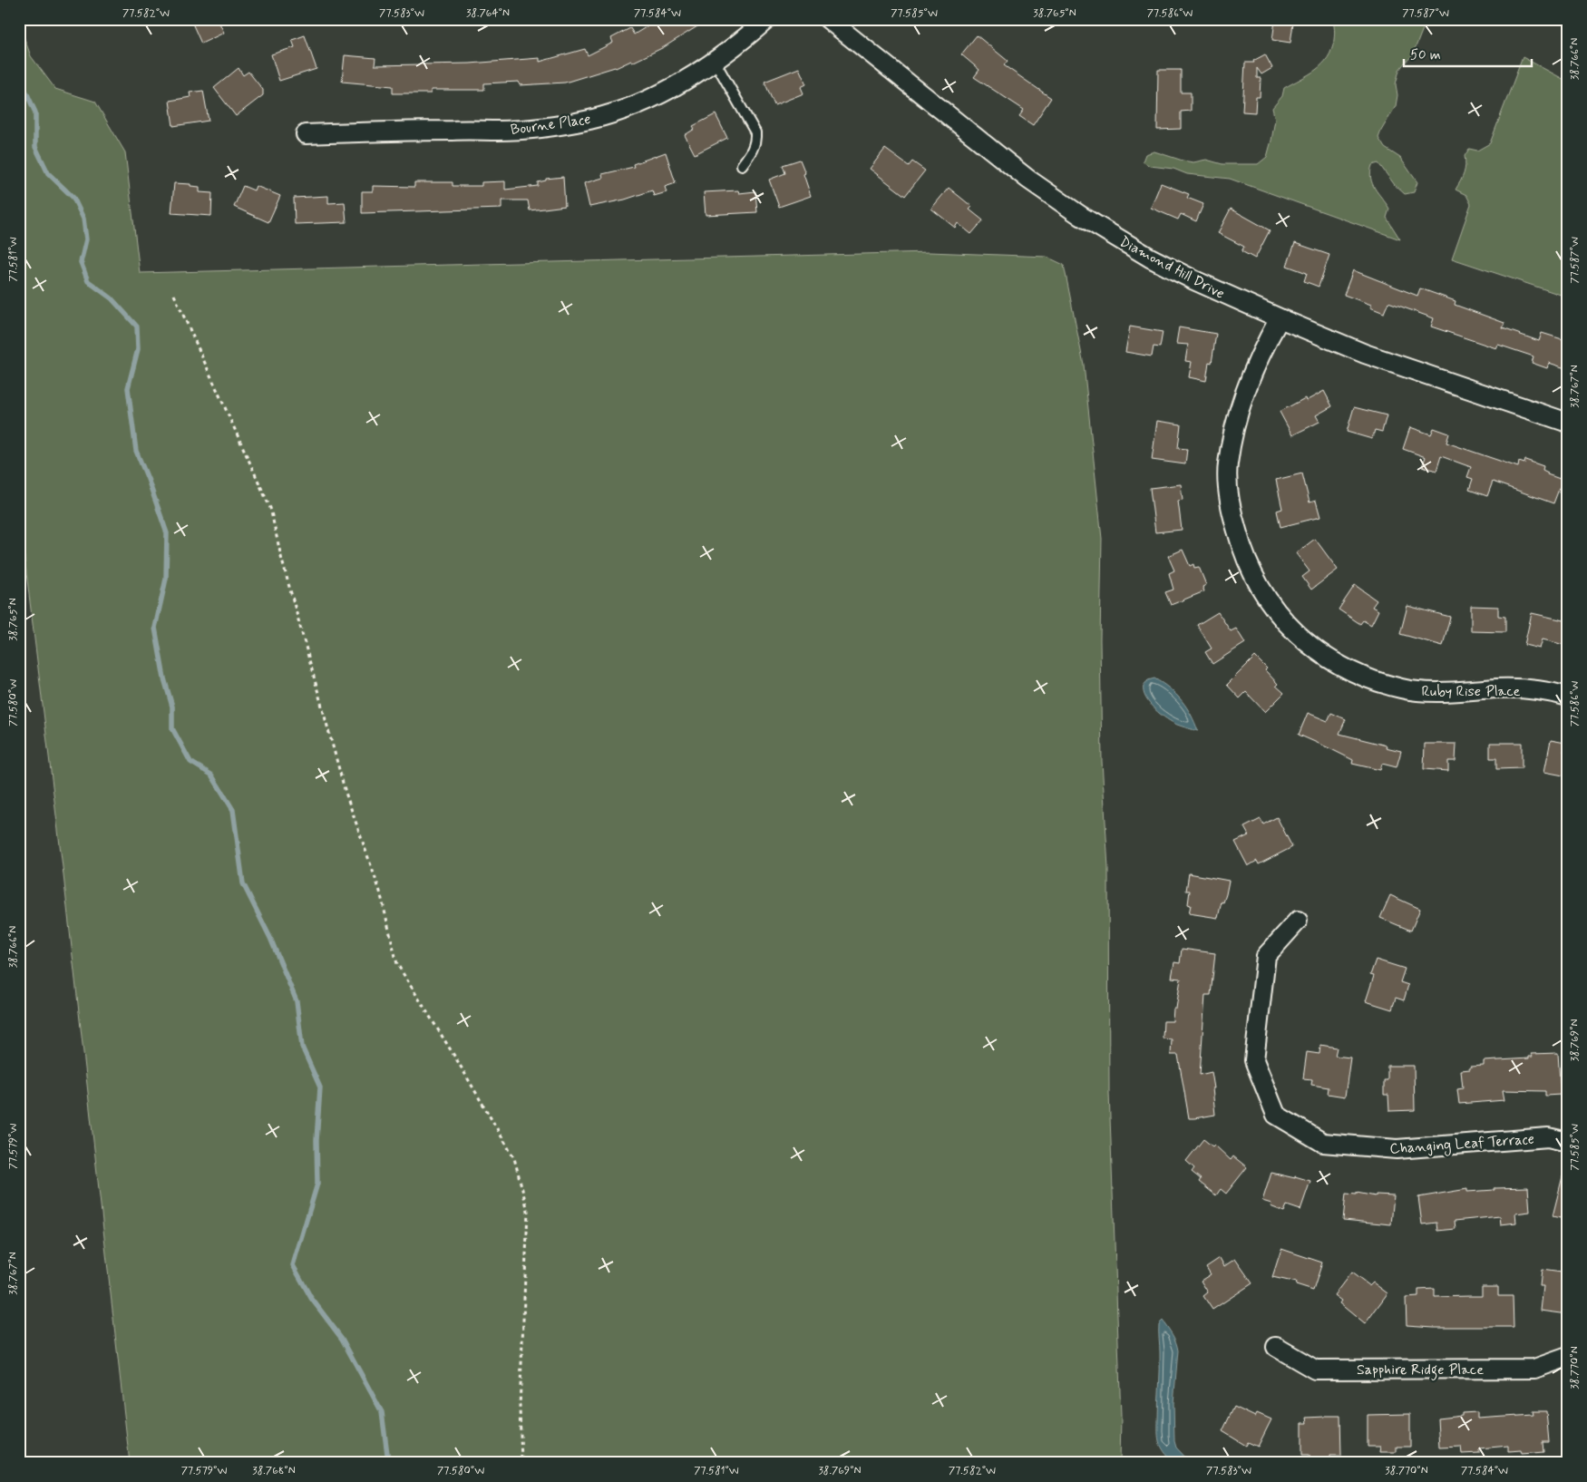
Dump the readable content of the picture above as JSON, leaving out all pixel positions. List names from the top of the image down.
{
  "streets": {
    "street": [
      "Bourne Place",
      "Diamond Hill Drive",
      "Ruby Rise Place",
      "Changing Leaf Terrace",
      "Sapphire Ridge Place"
    ]
  },
  "crossings": [
    ["Diamond Hill Drive", "Ruby Rise Place"]
  ],
  "scale_bar": "50 m",
  "coordinates": [
    "77.582°W",
    "77.583°W",
    "38.764°N",
    "77.584°W",
    "77.585°W",
    "38.765°N",
    "77.586°W",
    "77.587°W",
    "38.766°N",
    "77.581°W",
    "38.767°N",
    "77.580°W",
    "38.769°N",
    "77.579°W",
    "38.770°N",
    "38.768°N"
  ]
}
